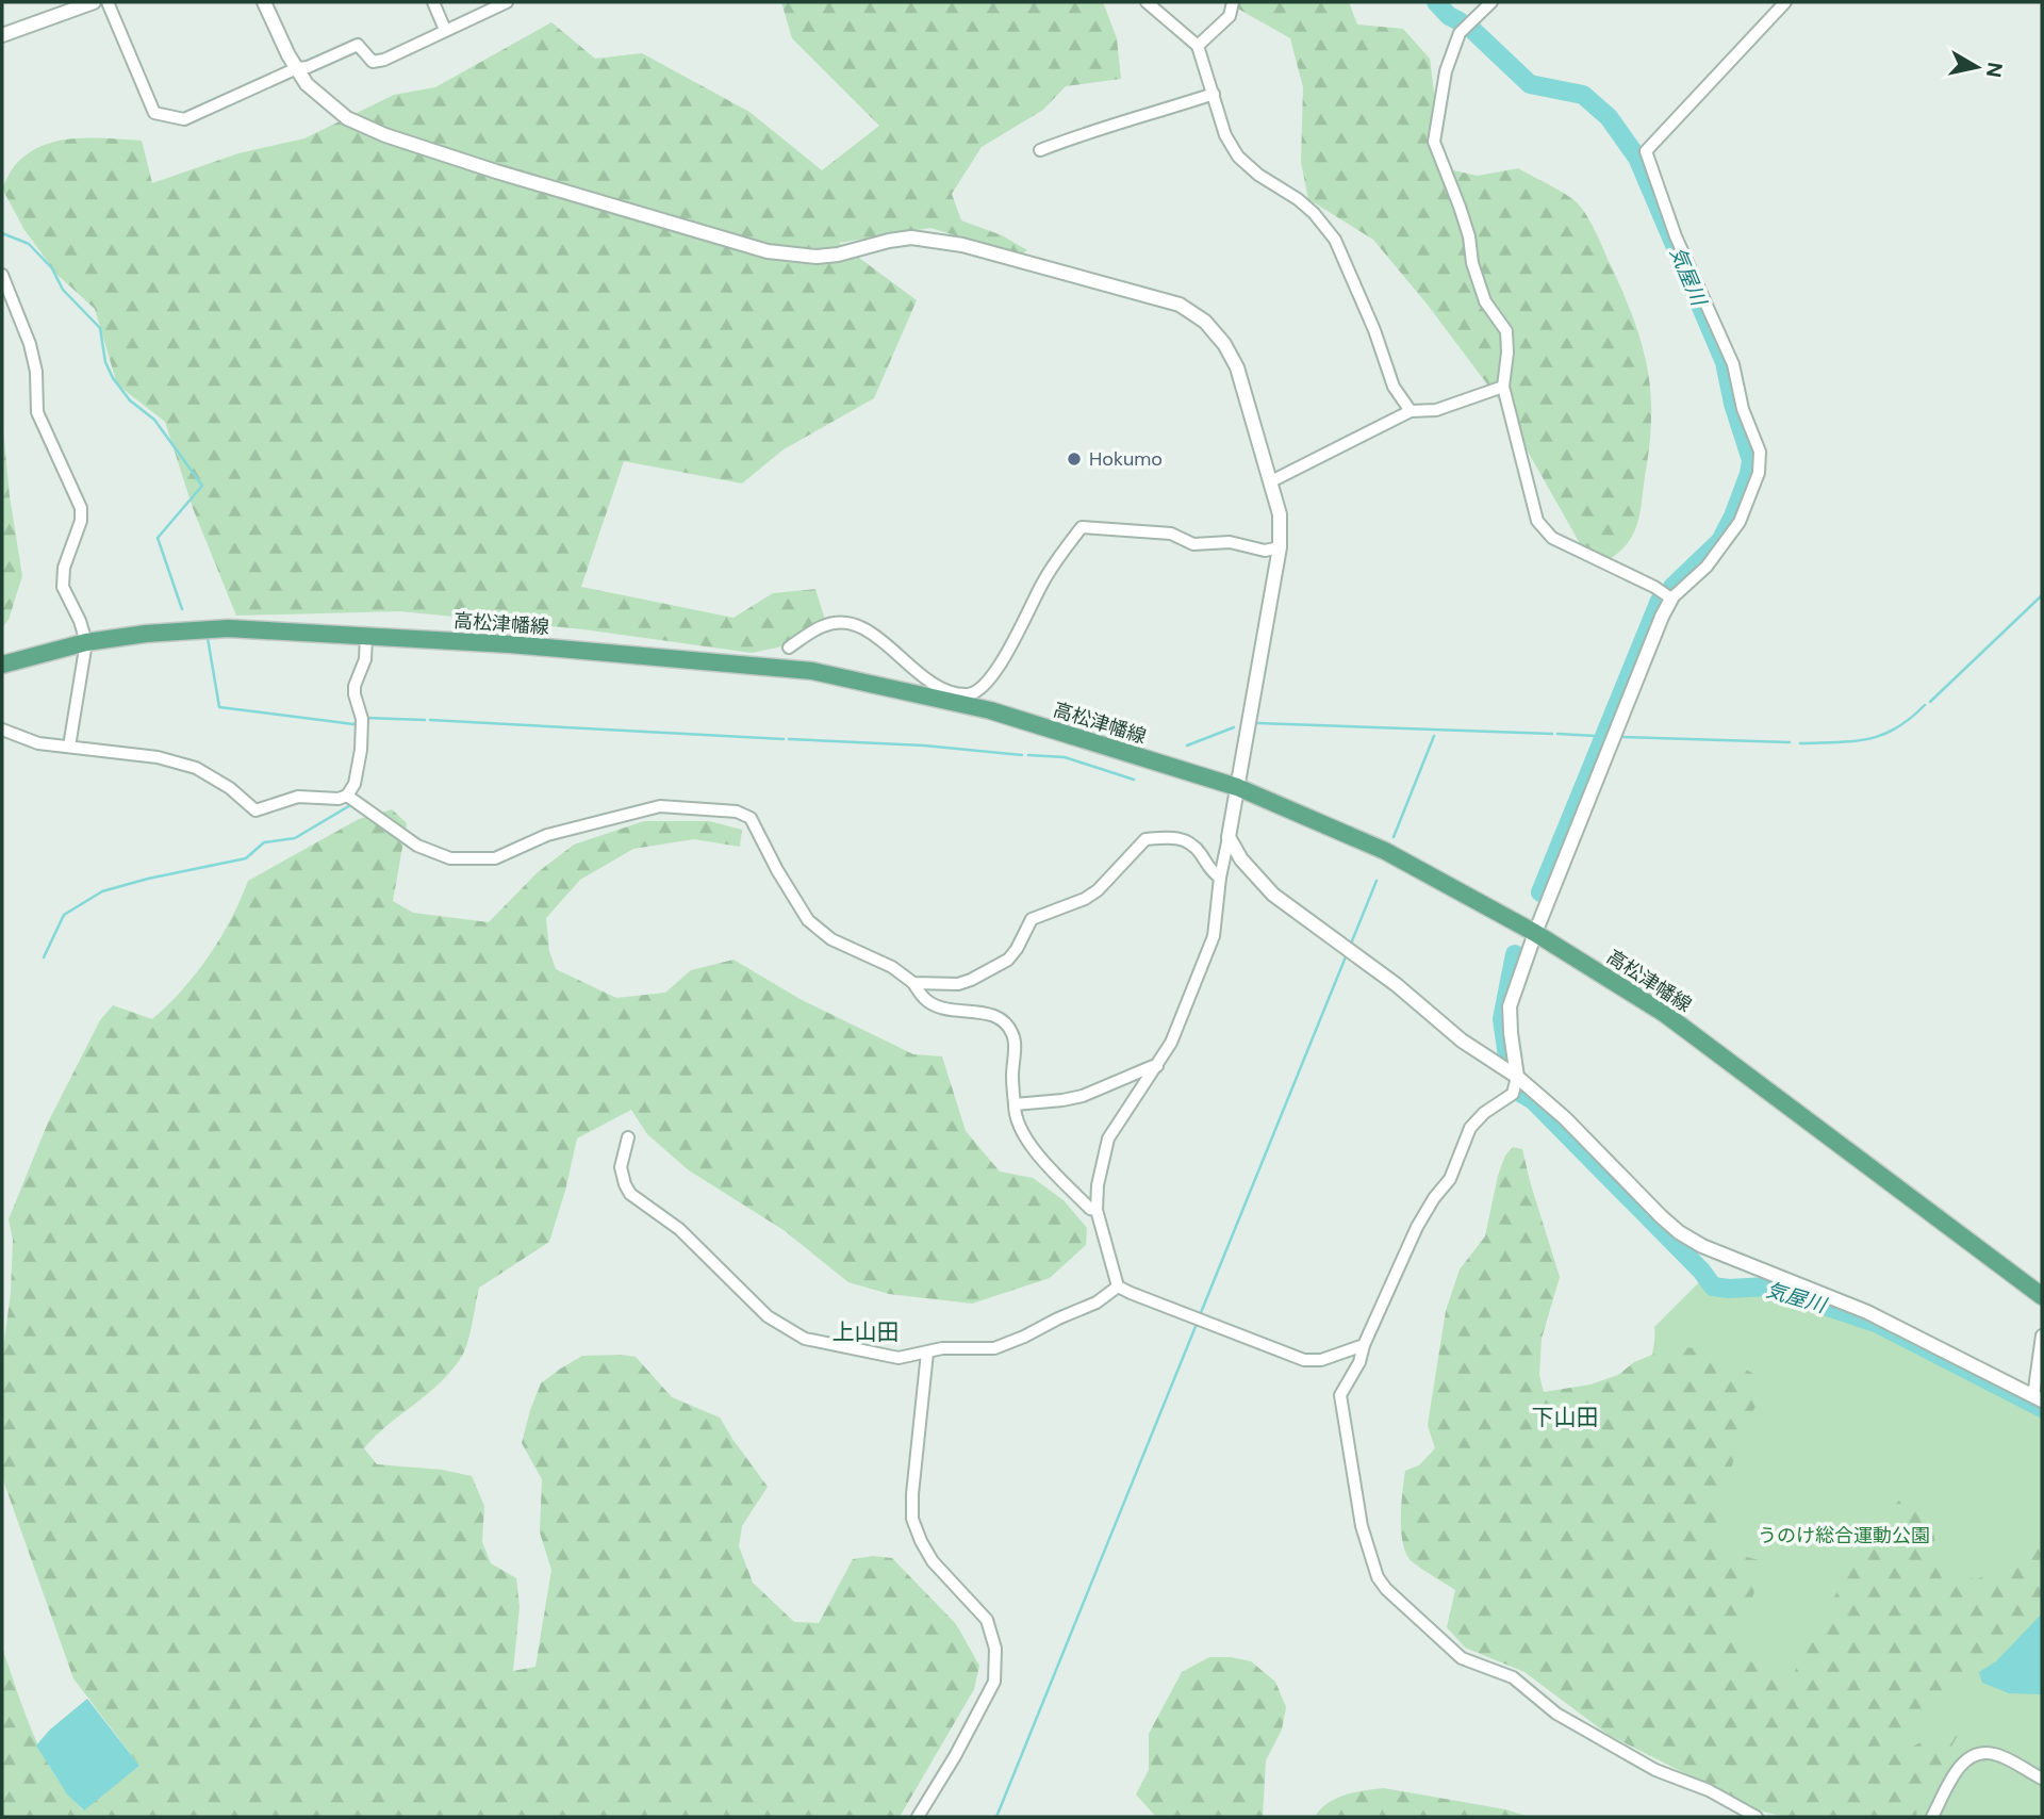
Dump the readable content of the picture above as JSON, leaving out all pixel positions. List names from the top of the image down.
{
  "streets": {
    "main road": ["高松津幡線"]
  },
  "districts": ["上山田", "下山田"],
  "water": ["気屋川"],
  "parks": ["うのけ総合運動公園"],
  "places": ["Hokumo"],
  "north": "right"
}
